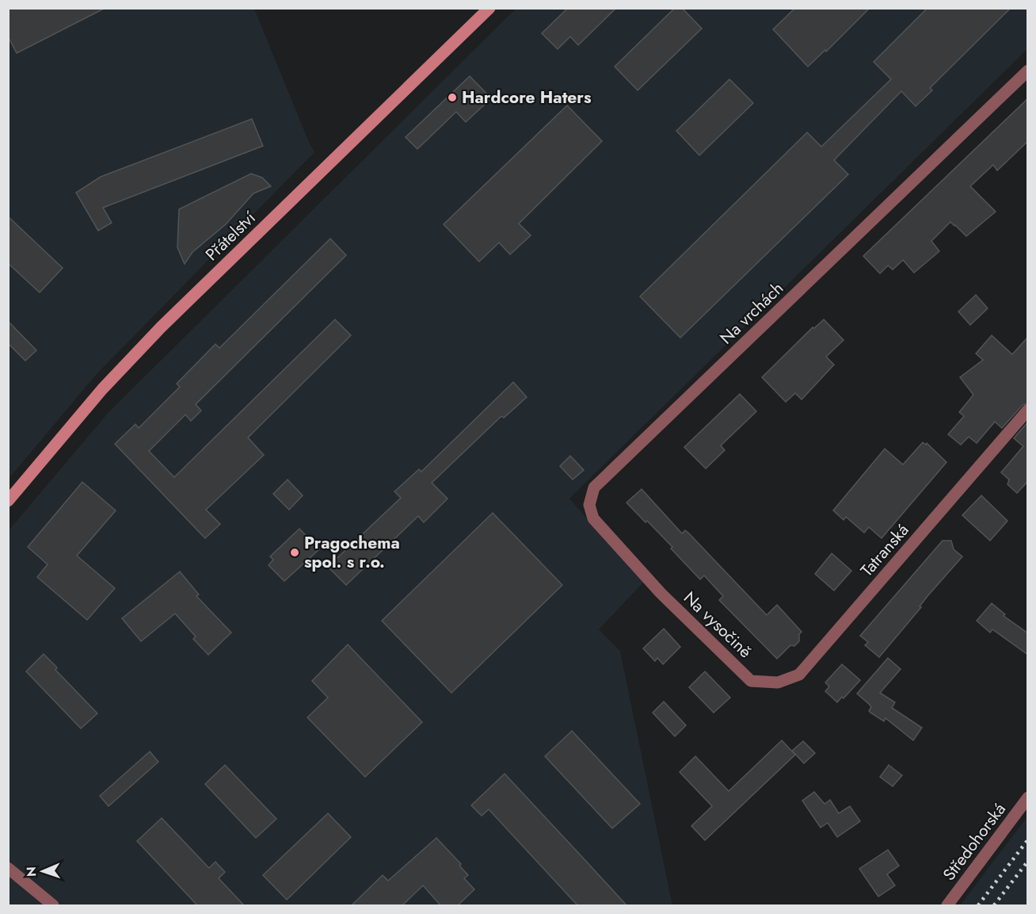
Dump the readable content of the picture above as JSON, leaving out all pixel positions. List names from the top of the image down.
{
  "streets": {
    "main road": ["Přátelství"],
    "street": [
      "Na vrchách",
      "Tatranská",
      "Na vysočině",
      "Středohorská"
    ]
  },
  "crossings": [
    ["Na vrchách", "Na vysočině"],
    ["Tatranská", "Na vysočině"]
  ],
  "places": ["Hardcore Haters", "Pragochema spol. s r.o."],
  "north": "left"
}
